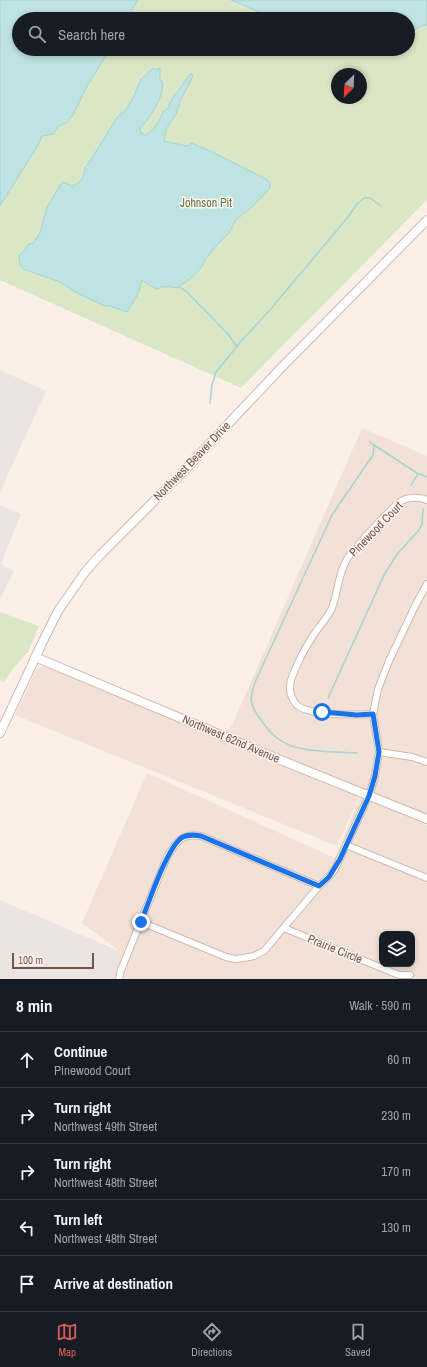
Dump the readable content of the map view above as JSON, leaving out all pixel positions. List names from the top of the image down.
{
  "streets": {
    "main road": ["Northwest Beaver Drive", "Northwest 62nd Avenue"],
    "street": ["Pinewood Court", "Prairie Circle"]
  },
  "crossings": [
    ["Northwest Beaver Drive", "Northwest 62nd Avenue"]
  ],
  "parks": ["Johnson Pit"],
  "scale_bar": "100 m",
  "north": "bottom left",
  "page": {
    "search": "Search here",
    "scale": "100 m",
    "heading": ["8 min", "Walk · 590 m"],
    "list": [
      ["Continue", "Pinewood Court", "60 m"],
      ["Turn right", "Northwest 49th Street", "230 m"],
      ["Turn right", "Northwest 48th Street", "170 m"],
      ["Turn left", "Northwest 48th Street", "130 m"],
      "Arrive at destination"
    ],
    "nav": ["Map", "Directions", "Saved"]
  }
}
